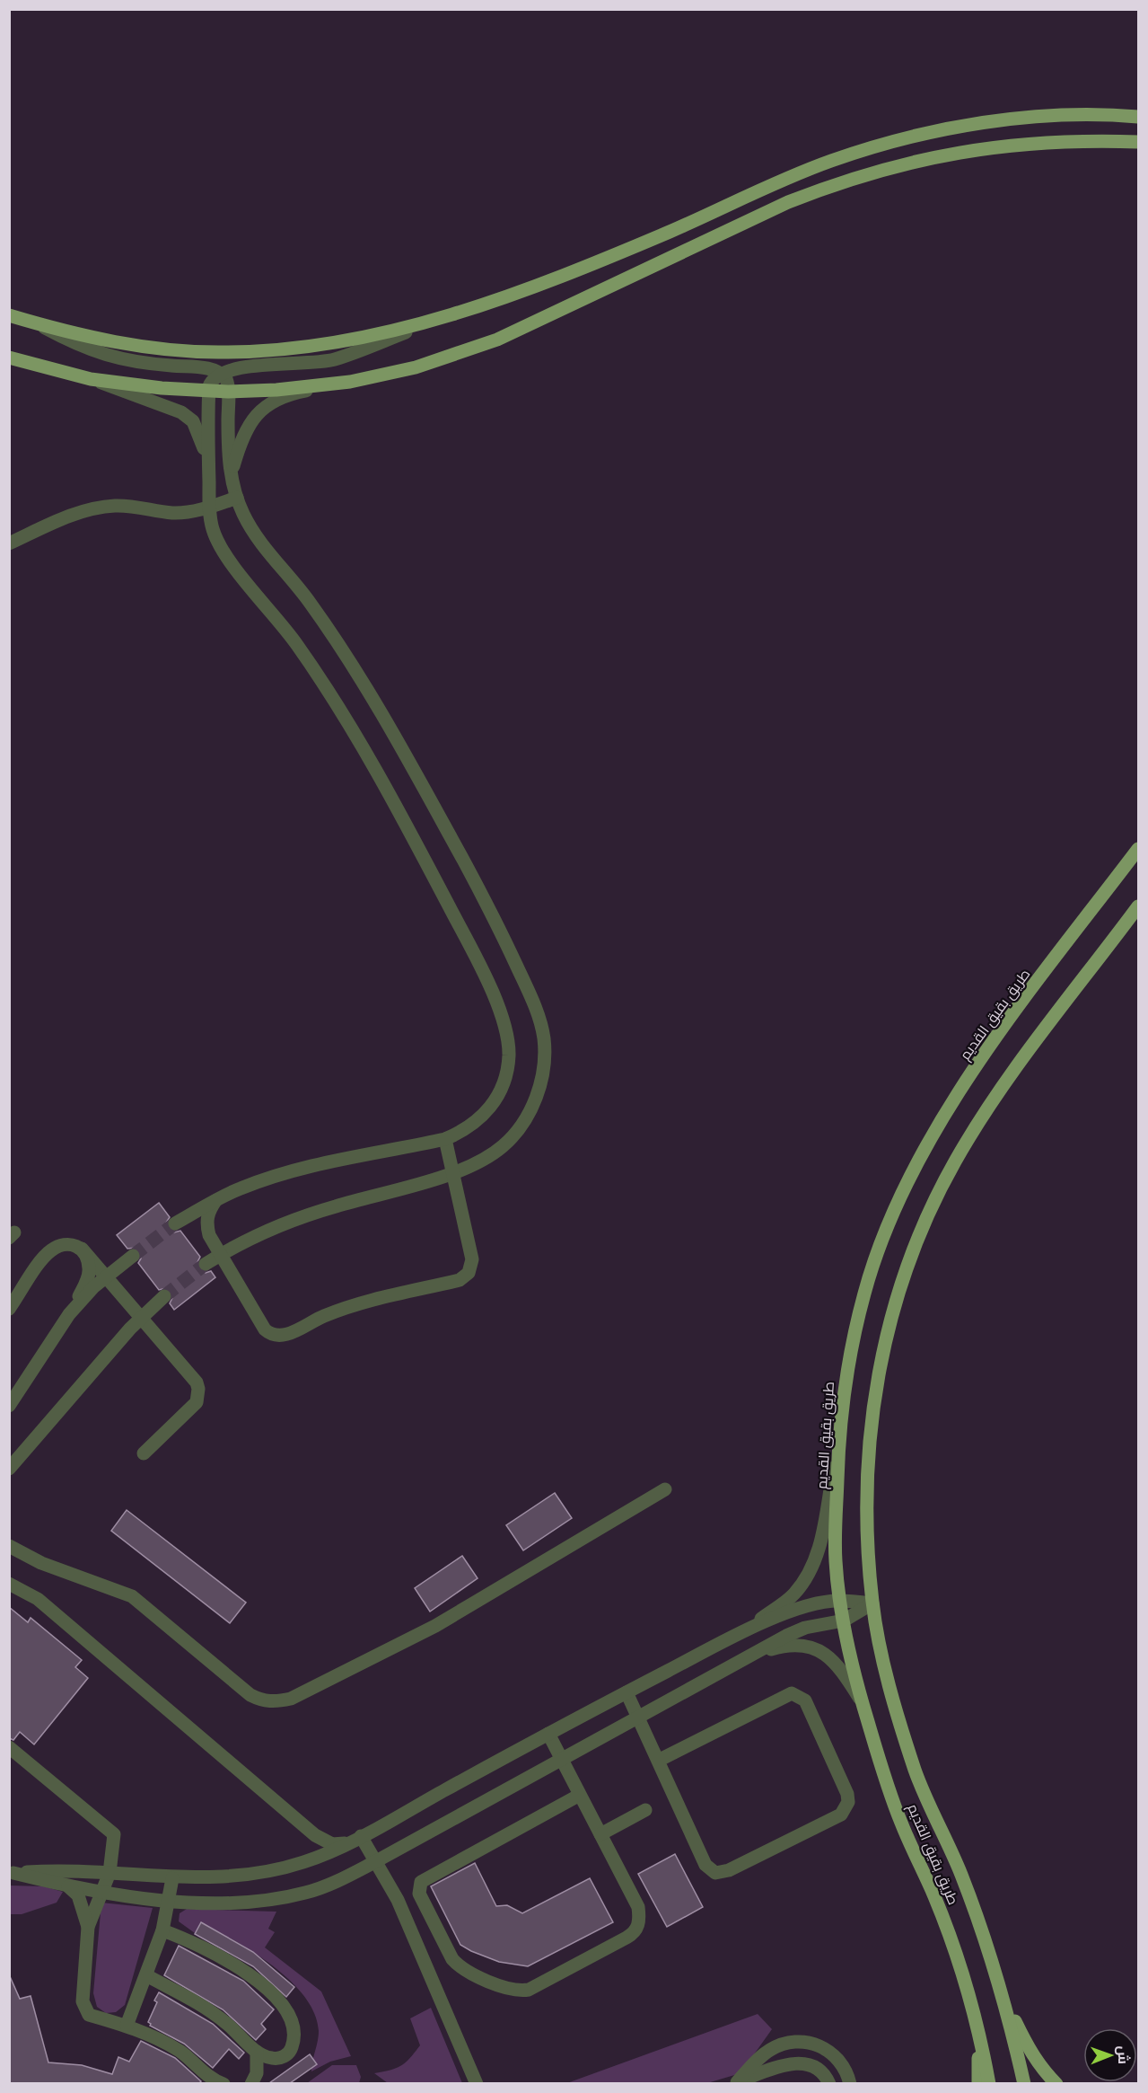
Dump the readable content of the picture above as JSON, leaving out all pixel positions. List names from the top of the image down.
{
  "streets": {
    "main road": ["طريق بقيق القديم"]
  },
  "north": "right"
}
